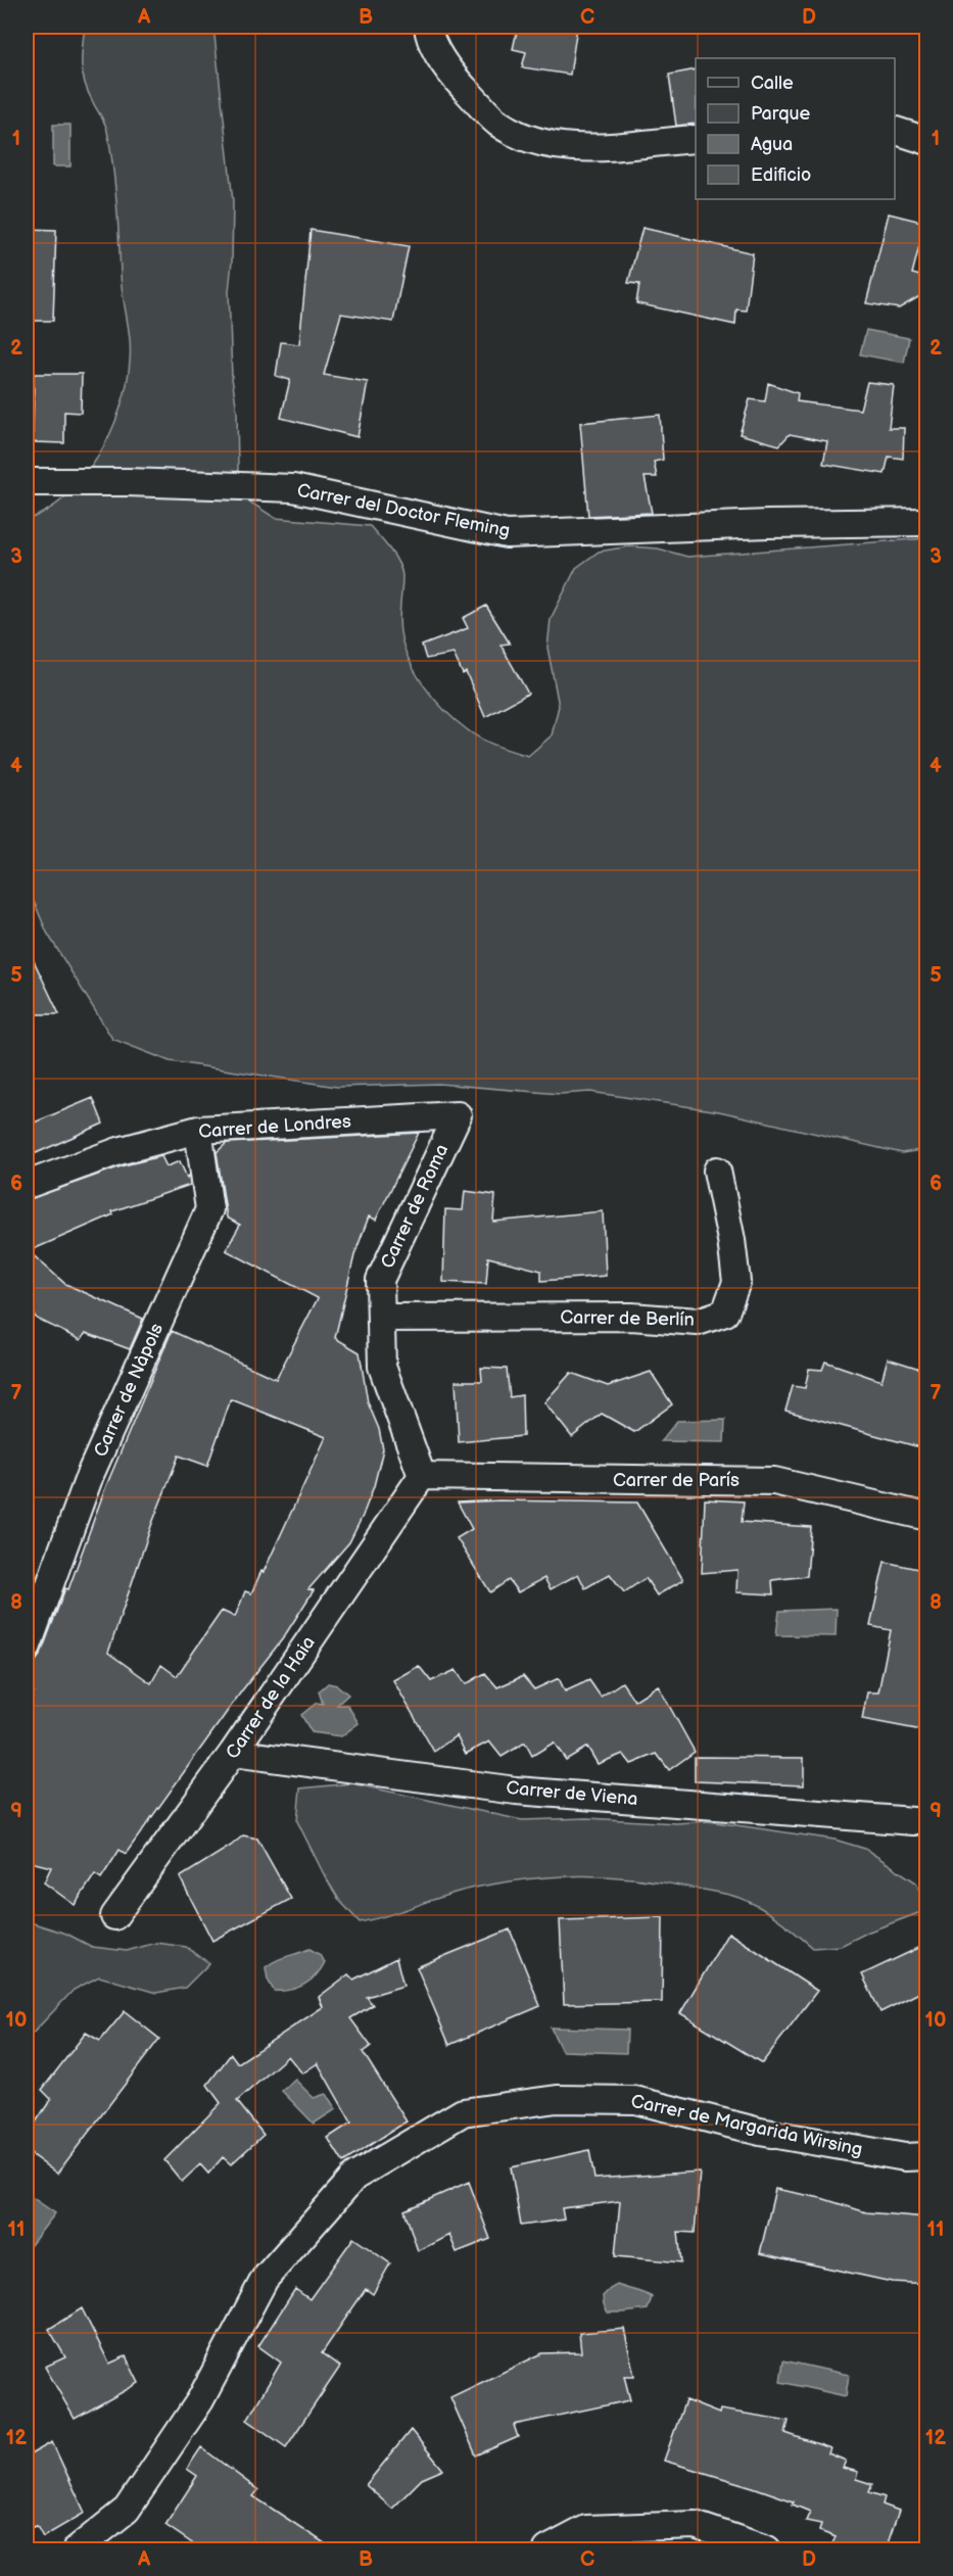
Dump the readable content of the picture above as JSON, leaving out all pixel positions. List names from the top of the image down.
{
  "streets": {
    "street": [
      "Carrer del Doctor Fleming",
      "Carrer de Londres",
      "Carrer de Roma",
      "Carrer de Berlín",
      "Carrer de Nàpols",
      "Carrer de París",
      "Carrer de la Haia",
      "Carrer de Viena",
      "Carrer de Margarida Wirsing"
    ]
  },
  "crossings": [
    ["Carrer de Londres", "Carrer de Roma"],
    ["Carrer de Londres", "Carrer de Nàpols"],
    ["Carrer de Roma", "Carrer de Berlín"],
    ["Carrer de Roma", "Carrer de París"],
    ["Carrer de Roma", "Carrer de la Haia"],
    ["Carrer de París", "Carrer de la Haia"],
    ["Carrer de la Haia", "Carrer de Viena"]
  ],
  "legend": [
    "Calle",
    "Parque",
    "Agua",
    "Edificio"
  ],
  "grid": {
    "columns": [
      "A",
      "B",
      "C",
      "D"
    ],
    "rows": [
      "1",
      "2",
      "3",
      "4",
      "5",
      "6",
      "7",
      "8",
      "9",
      "10",
      "11",
      "12"
    ]
  }
}
